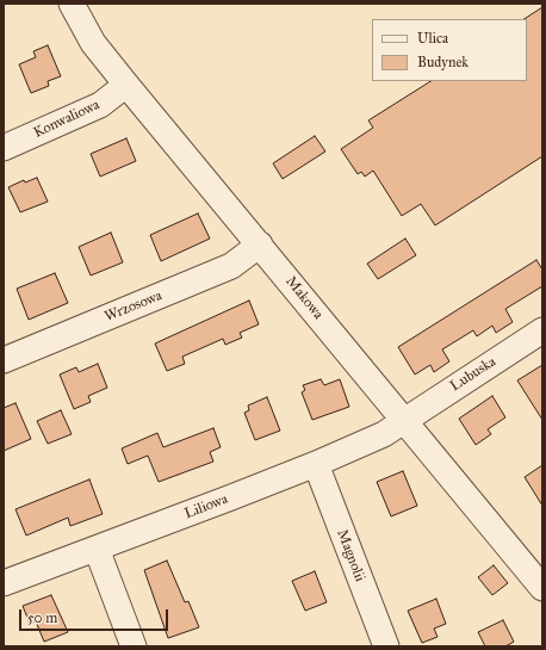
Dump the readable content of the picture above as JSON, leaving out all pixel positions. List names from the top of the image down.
{
  "streets": {
    "street": [
      "Konwaliowa",
      "Makowa",
      "Wrzosowa",
      "Lubuska",
      "Liliowa",
      "Magnolii"
    ]
  },
  "crossings": [
    ["Konwaliowa", "Makowa"],
    ["Makowa", "Wrzosowa"],
    ["Makowa", "Lubuska"],
    ["Makowa", "Liliowa"],
    ["Lubuska", "Liliowa"],
    ["Liliowa", "Magnolii"]
  ],
  "legend": ["Ulica", "Budynek"],
  "scale_bar": "50 m"
}
